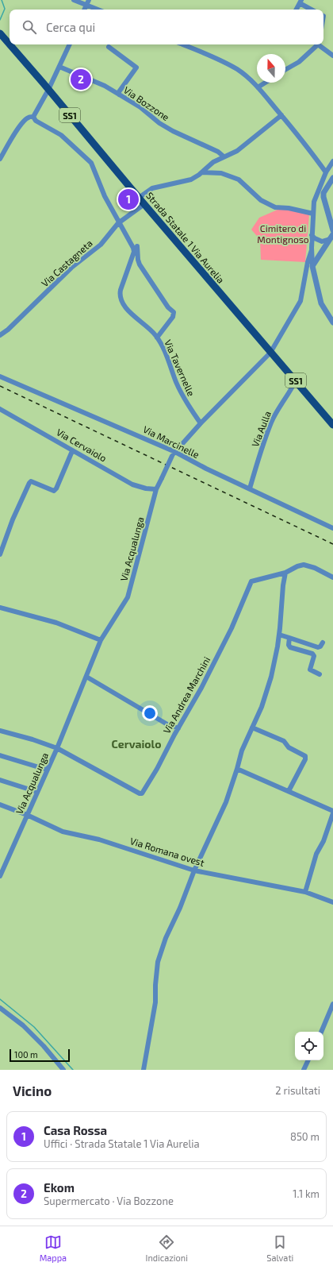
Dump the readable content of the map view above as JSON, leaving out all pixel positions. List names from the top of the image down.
{
  "streets": {
    "main road": ["SS1", "Strada Statale 1 Via Aurelia"],
    "street": [
      "Via Bozzone",
      "Via Castagneta",
      "Via Tavernelle",
      "Via Aulla",
      "Via Marcinelle",
      "Via Cervaiolo",
      "Via Acqualunga",
      "Via Andrea Marchini",
      "Via Romana ovest"
    ]
  },
  "crossings": [
    ["Strada Statale 1 Via Aurelia", "Via Castagneta"],
    ["Strada Statale 1 Via Aurelia", "Via Aulla"],
    ["Strada Statale 1 Via Aurelia", "Via Acqualunga"],
    ["Via Castagneta", "Via Tavernelle"],
    ["Via Tavernelle", "Via Acqualunga"],
    ["Via Aulla", "Via Marcinelle"],
    ["Via Marcinelle", "Via Acqualunga"],
    ["Via Cervaiolo", "Via Acqualunga"],
    ["Via Acqualunga", "Via Andrea Marchini"],
    ["Via Acqualunga", "Via Romana ovest"]
  ],
  "districts": ["Cervaiolo"],
  "parks": ["Cimitero di Montignoso"],
  "scale_bar": "100 m",
  "north": "top",
  "page": {
    "search": "Cerca qui",
    "pins": ["2", "1"],
    "scale": "100 m",
    "heading": ["Vicino", "2 risultati"],
    "list": [
      {
        "mark": "1",
        "name": "Casa Rossa",
        "note": "Uffici · Strada Statale 1 Via Aurelia",
        "value": "850 m"
      },
      {
        "mark": "2",
        "name": "Ekom",
        "note": "Supermercato · Via Bozzone",
        "value": "1.1 km"
      }
    ],
    "nav": ["Mappa", "Indicazioni", "Salvati"]
  }
}
